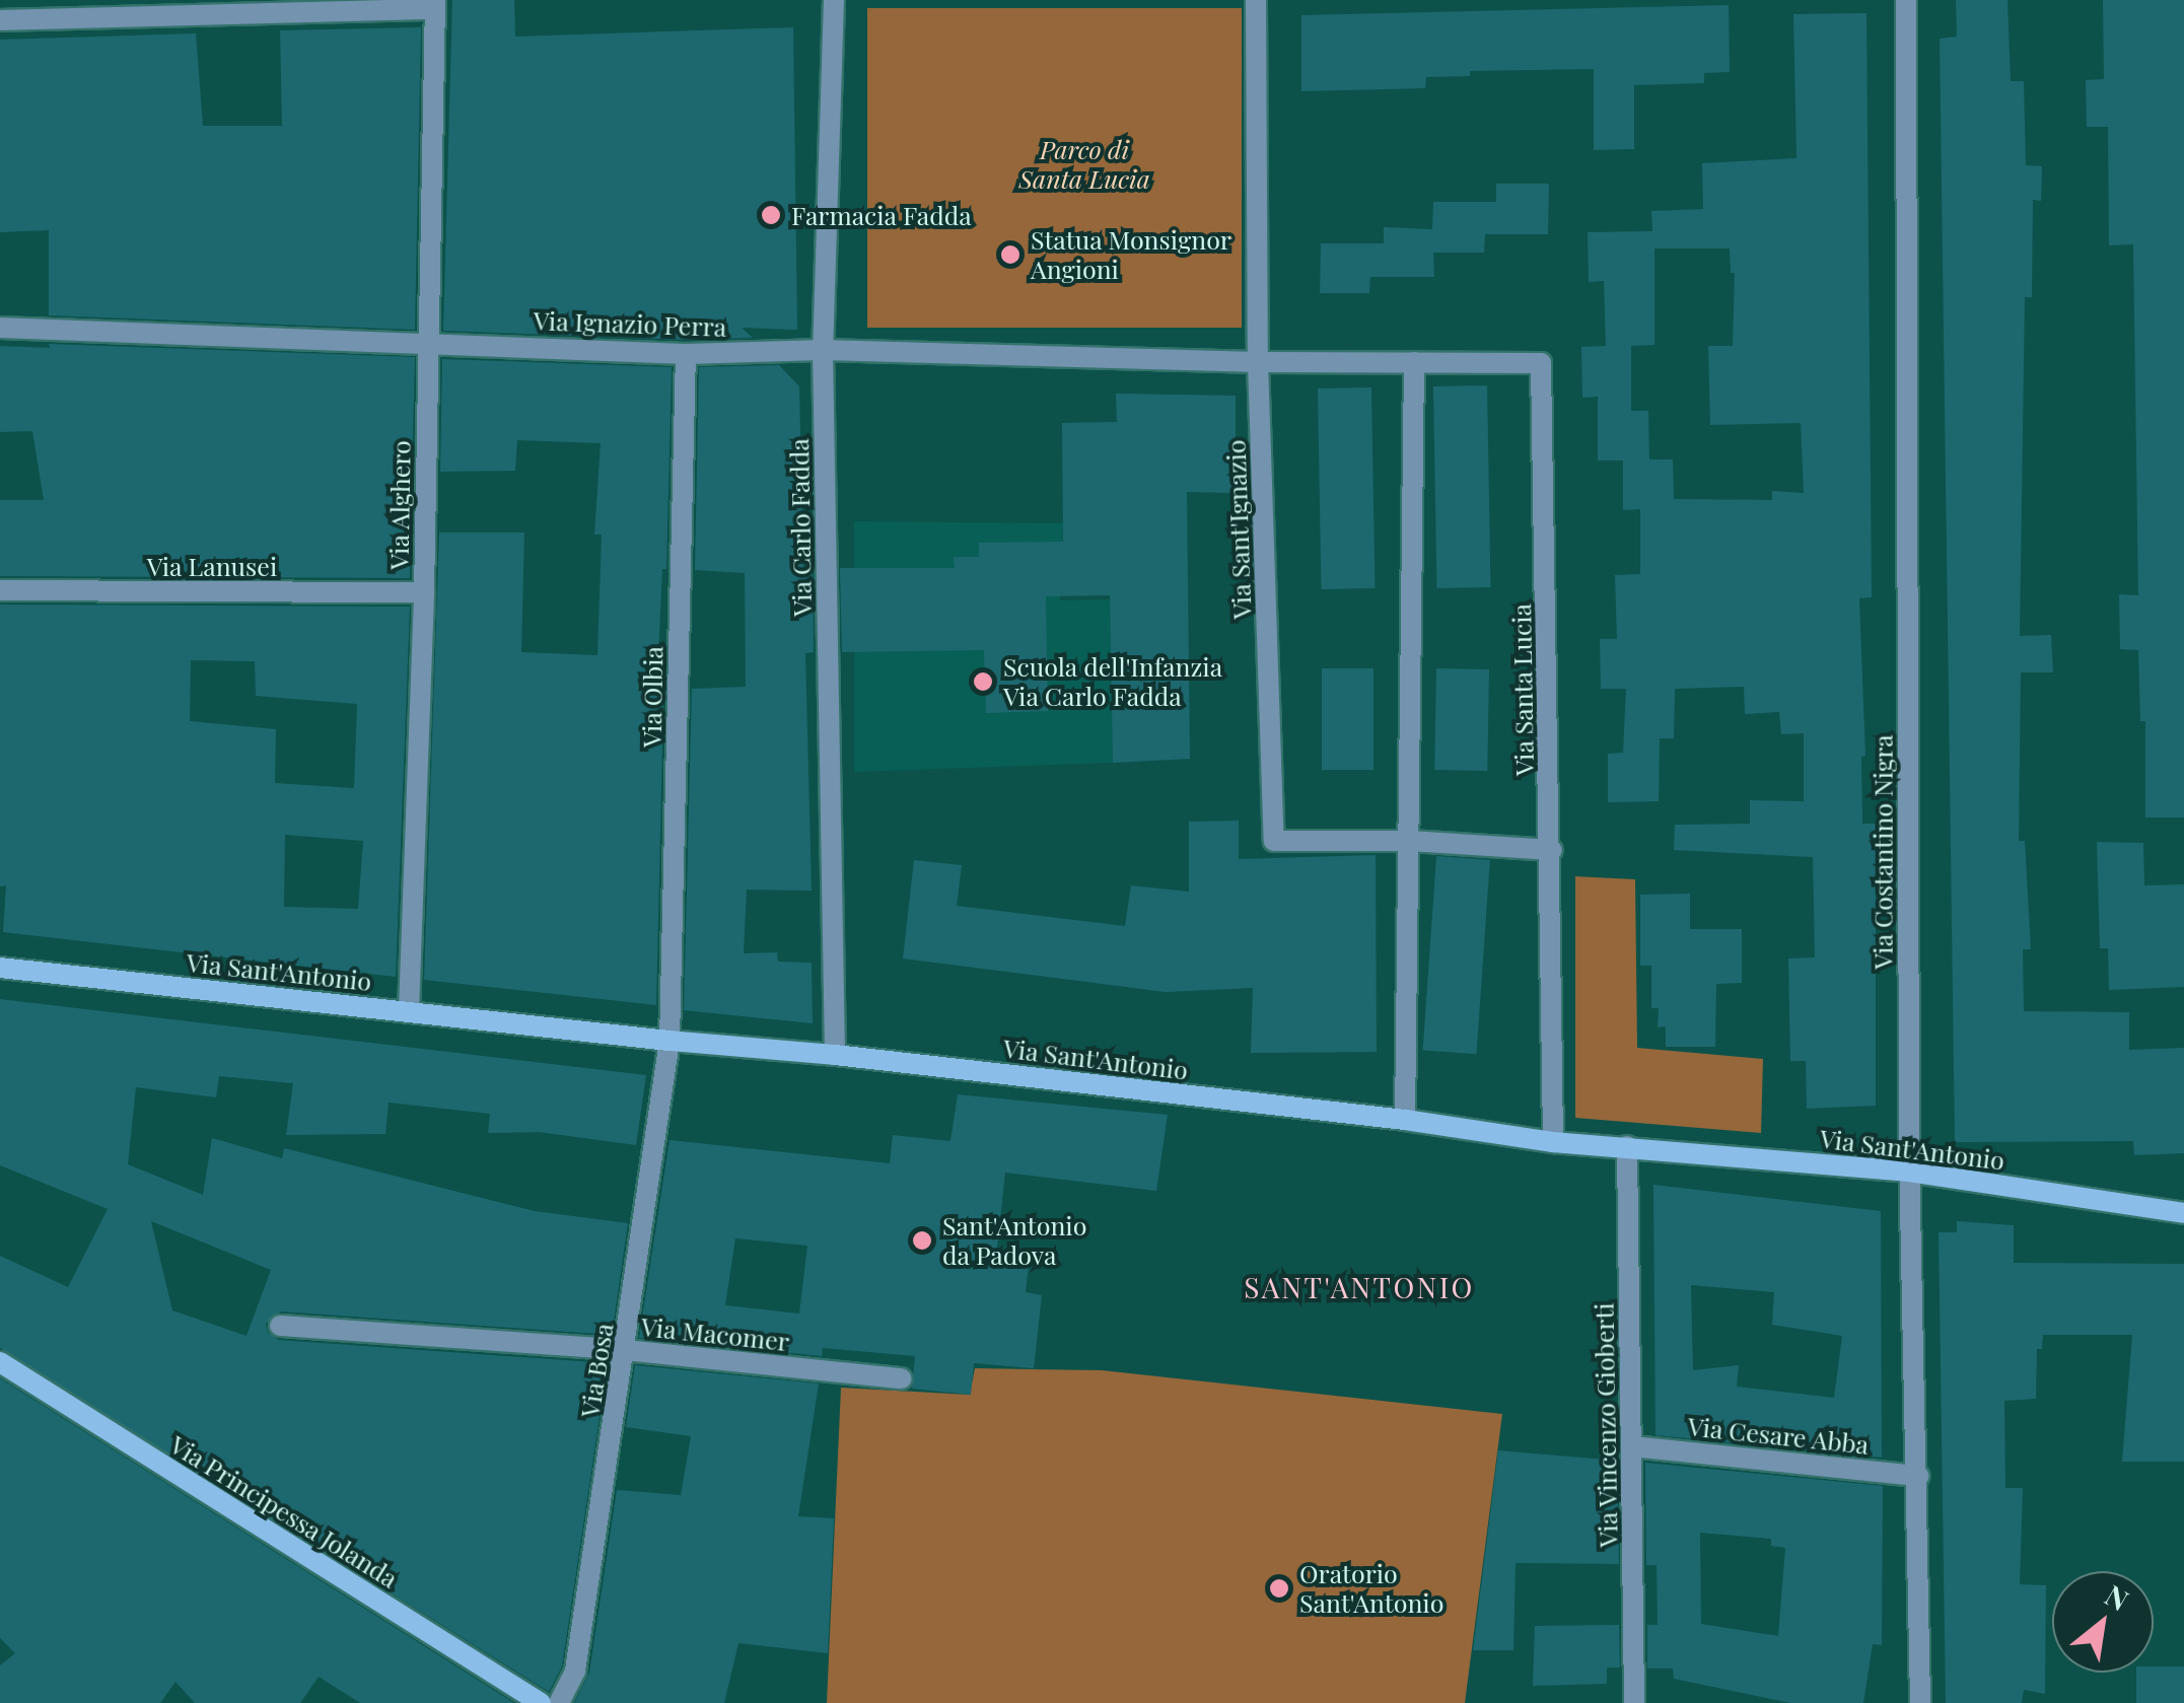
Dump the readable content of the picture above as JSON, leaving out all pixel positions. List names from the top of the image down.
{
  "streets": {
    "street": [
      "Via Ignazio Perra",
      "Via Alghero",
      "Via Carlo Fadda",
      "Via Sant'Ignazio",
      "Via Lanusei",
      "Via Santa Lucia",
      "Via Olbia",
      "Via Costantino Nigra",
      "Via Sant'Antonio",
      "Via Macomer",
      "Via Bosa",
      "Via Vincenzo Gioberti",
      "Via Cesare Abba",
      "Via Principessa Jolanda"
    ]
  },
  "crossings": [
    ["Via Ignazio Perra", "Via Alghero"],
    ["Via Ignazio Perra", "Via Carlo Fadda"],
    ["Via Ignazio Perra", "Via Sant'Ignazio"],
    ["Via Ignazio Perra", "Via Santa Lucia"],
    ["Via Ignazio Perra", "Via Olbia"],
    ["Via Alghero", "Via Lanusei"],
    ["Via Alghero", "Via Sant'Antonio"],
    ["Via Carlo Fadda", "Via Sant'Antonio"],
    ["Via Sant'Ignazio", "Via Santa Lucia"],
    ["Via Santa Lucia", "Via Sant'Antonio"],
    ["Via Olbia", "Via Sant'Antonio"],
    ["Via Olbia", "Via Bosa"],
    ["Via Costantino Nigra", "Via Sant'Antonio"],
    ["Via Costantino Nigra", "Via Cesare Abba"],
    ["Via Sant'Antonio", "Via Bosa"],
    ["Via Sant'Antonio", "Via Vincenzo Gioberti"],
    ["Via Macomer", "Via Bosa"],
    ["Via Vincenzo Gioberti", "Via Cesare Abba"]
  ],
  "districts": ["SANT'ANTONIO"],
  "parks": ["Parco di Santa Lucia"],
  "places": [
    "Farmacia Fadda",
    "Statua Monsignor Angioni",
    "Scuola dell'Infanzia Via Carlo Fadda",
    "Sant'Antonio da Padova",
    "Oratorio Sant'Antonio"
  ],
  "north": "top right"
}
